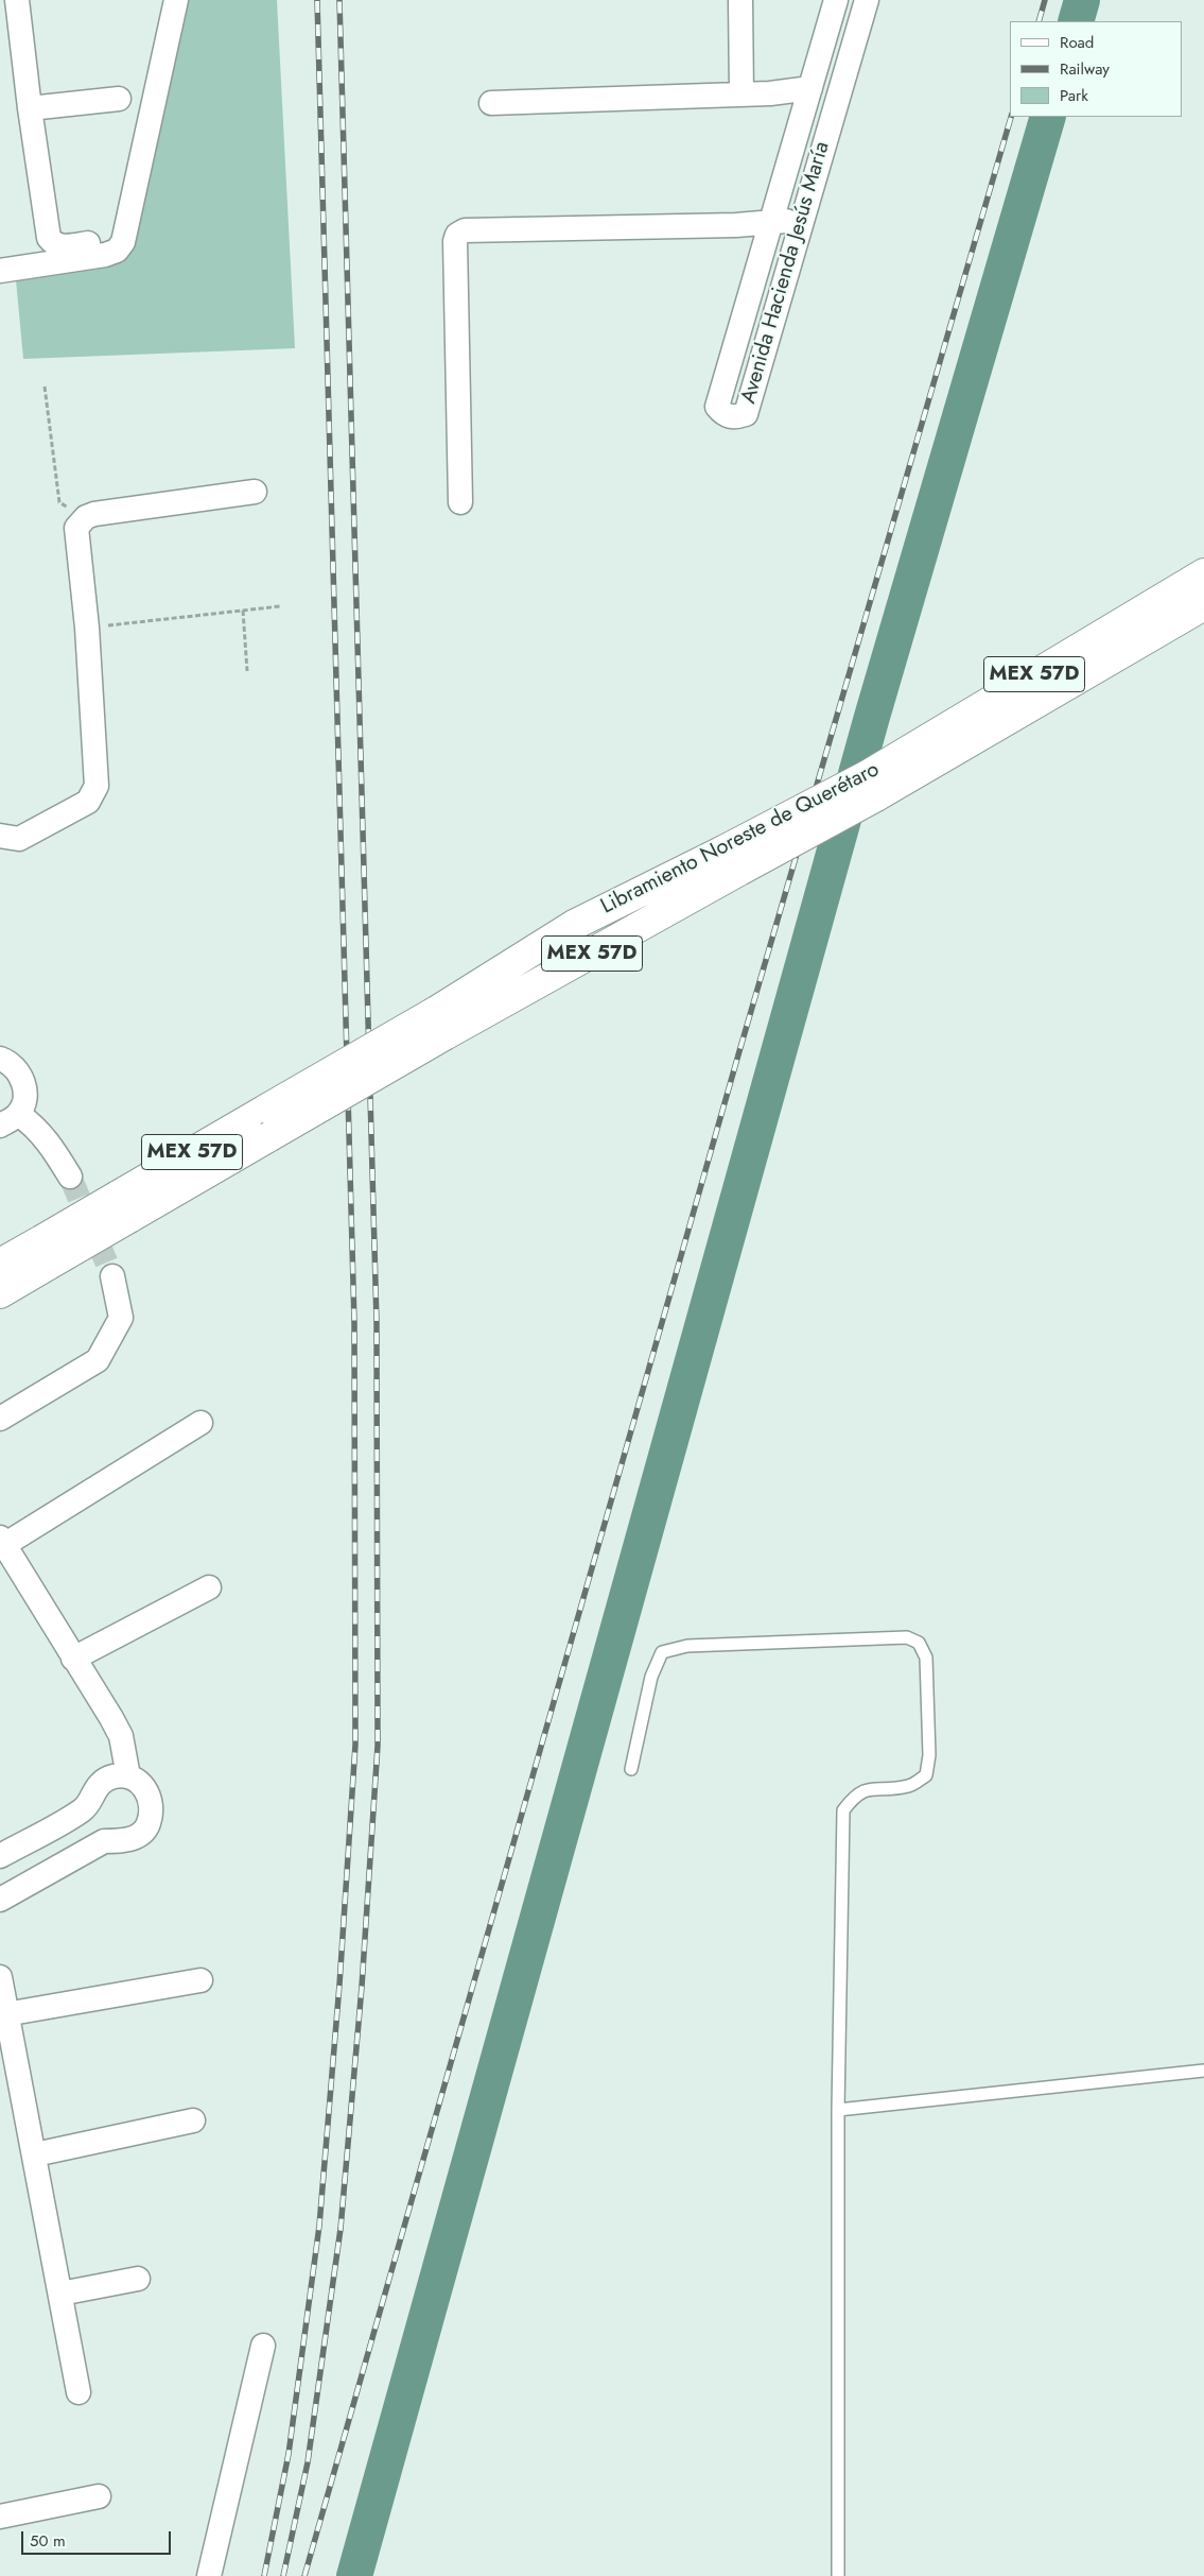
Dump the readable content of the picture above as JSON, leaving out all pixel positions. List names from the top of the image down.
{
  "streets": {
    "highway": ["MEX 57D", "Libramiento Noreste de Querétaro"],
    "street": ["Avenida Hacienda Jesús María"]
  },
  "legend": ["Road", "Railway", "Park"],
  "scale_bar": "50 m"
}
